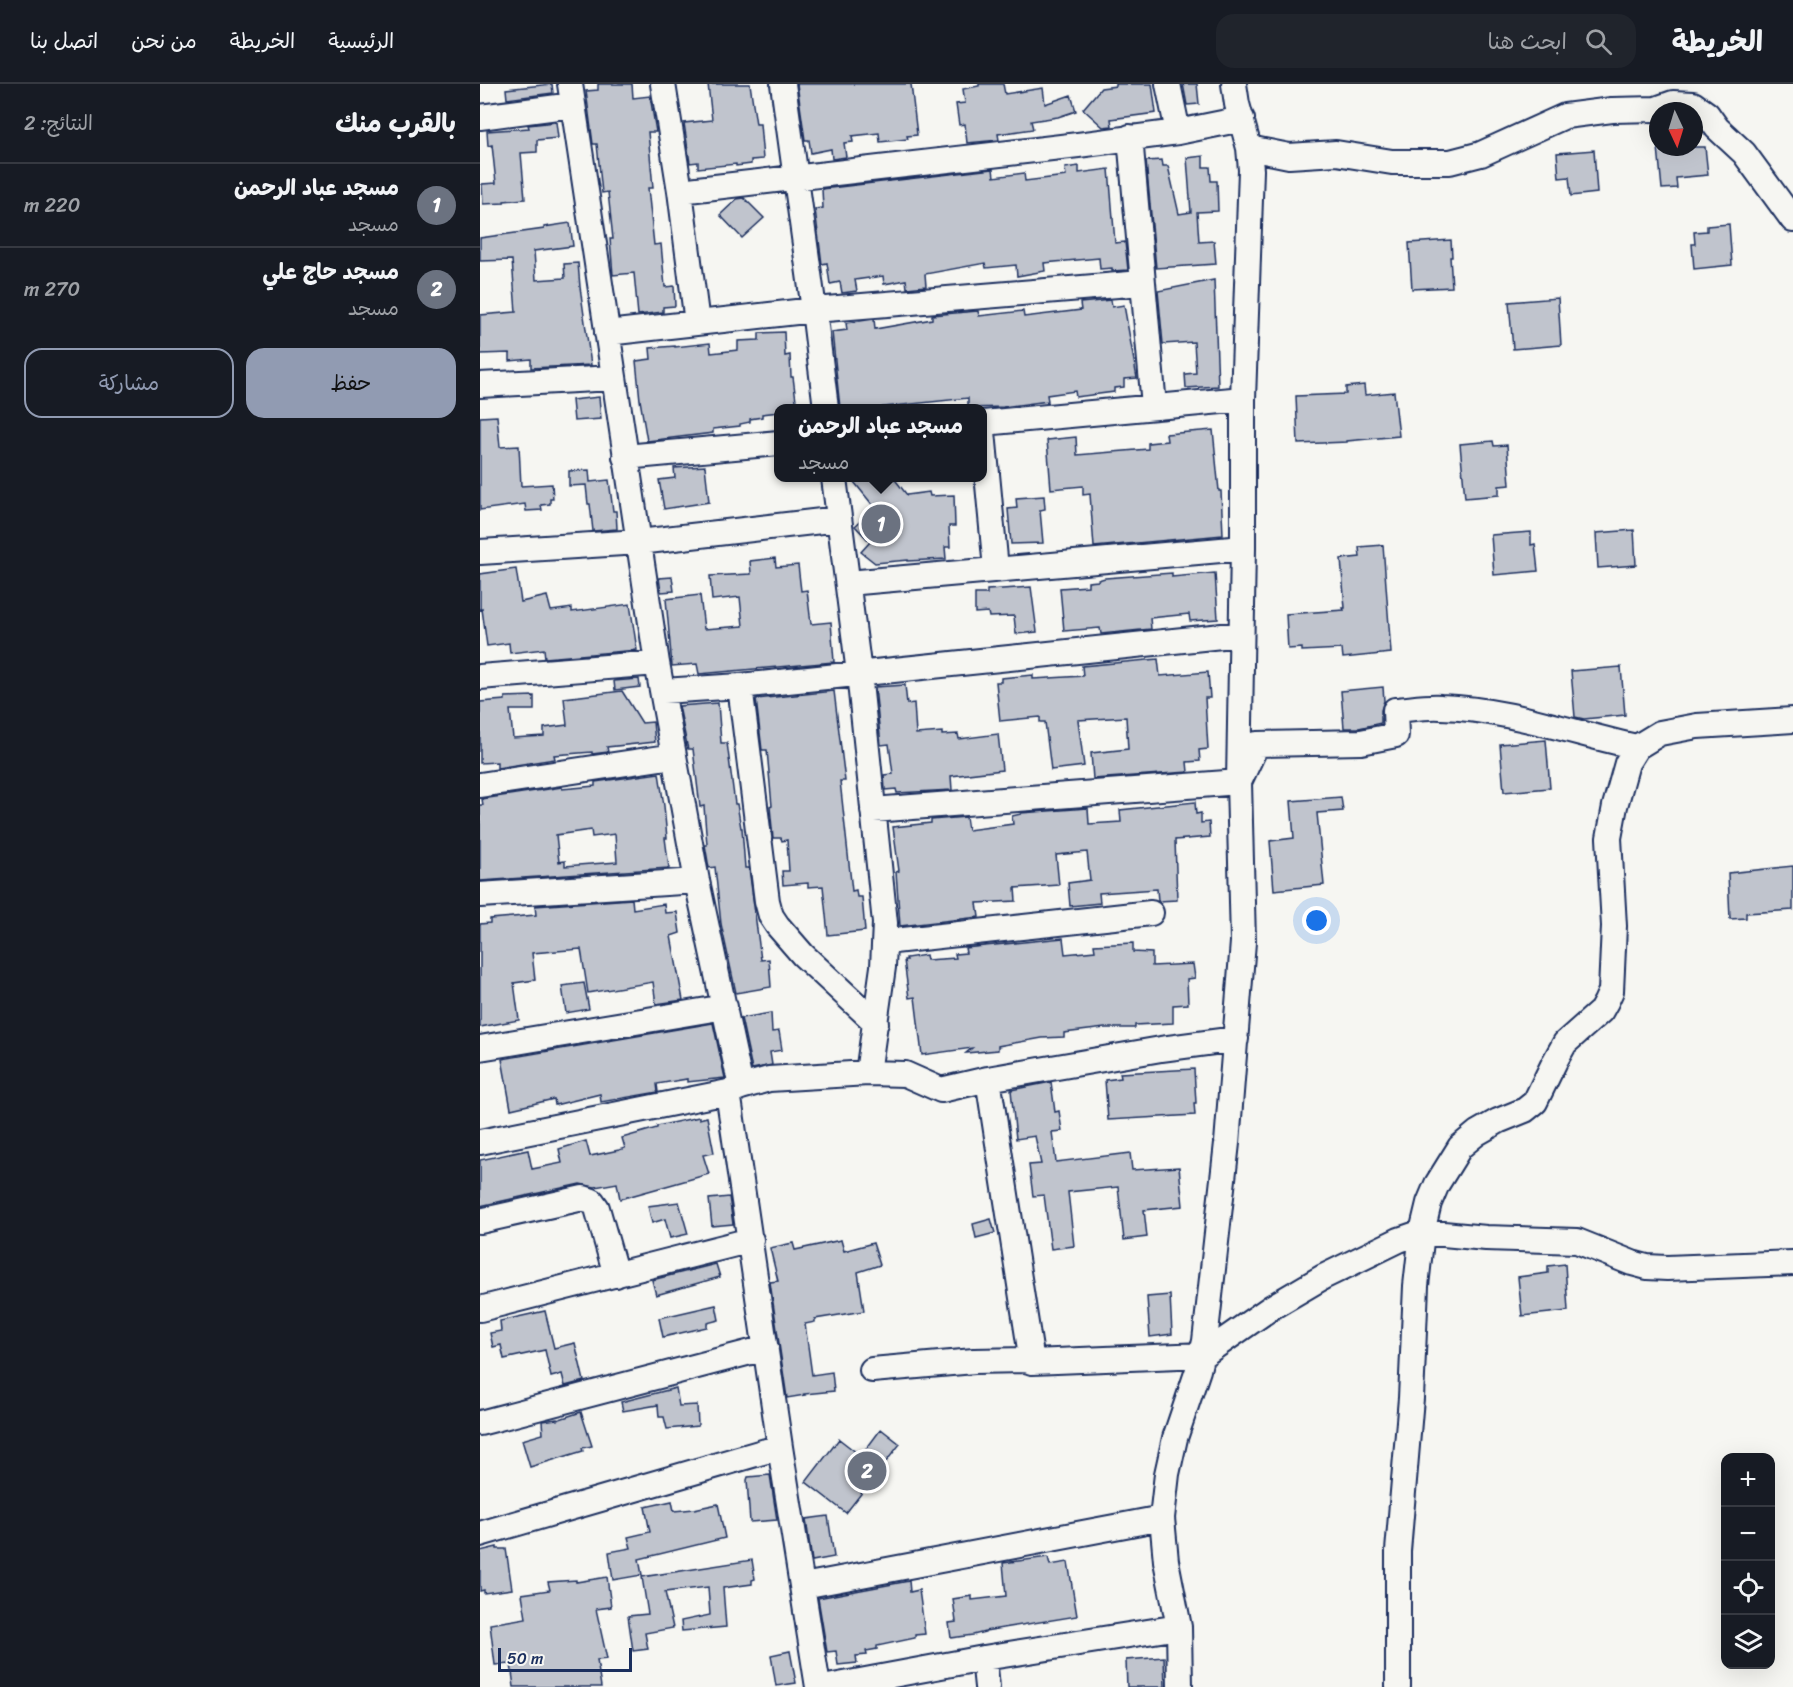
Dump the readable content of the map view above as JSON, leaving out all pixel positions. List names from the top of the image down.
{
  "scale_bar": "50 m",
  "north": "bottom",
  "page": {
    "header": "الخريطة",
    "search": "ابحث هنا",
    "nav": [
      "الرئيسية",
      "الخريطة",
      "من نحن",
      "اتصل بنا"
    ],
    "heading": ["بالقرب منك", "النتائج: 2"],
    "list": [
      {
        "mark": "1",
        "name": "مسجد عباد الرحمن",
        "note": "مسجد",
        "value": "220 m"
      },
      {
        "mark": "2",
        "name": "مسجد حاج علي",
        "note": "مسجد",
        "value": "270 m"
      }
    ],
    "buttons": ["حفظ", "مشاركة"],
    "popup": ["مسجد عباد الرحمن", "مسجد"],
    "pins": ["1", "2"],
    "map_buttons": ["+", "−"],
    "scale": "50 m"
  }
}
